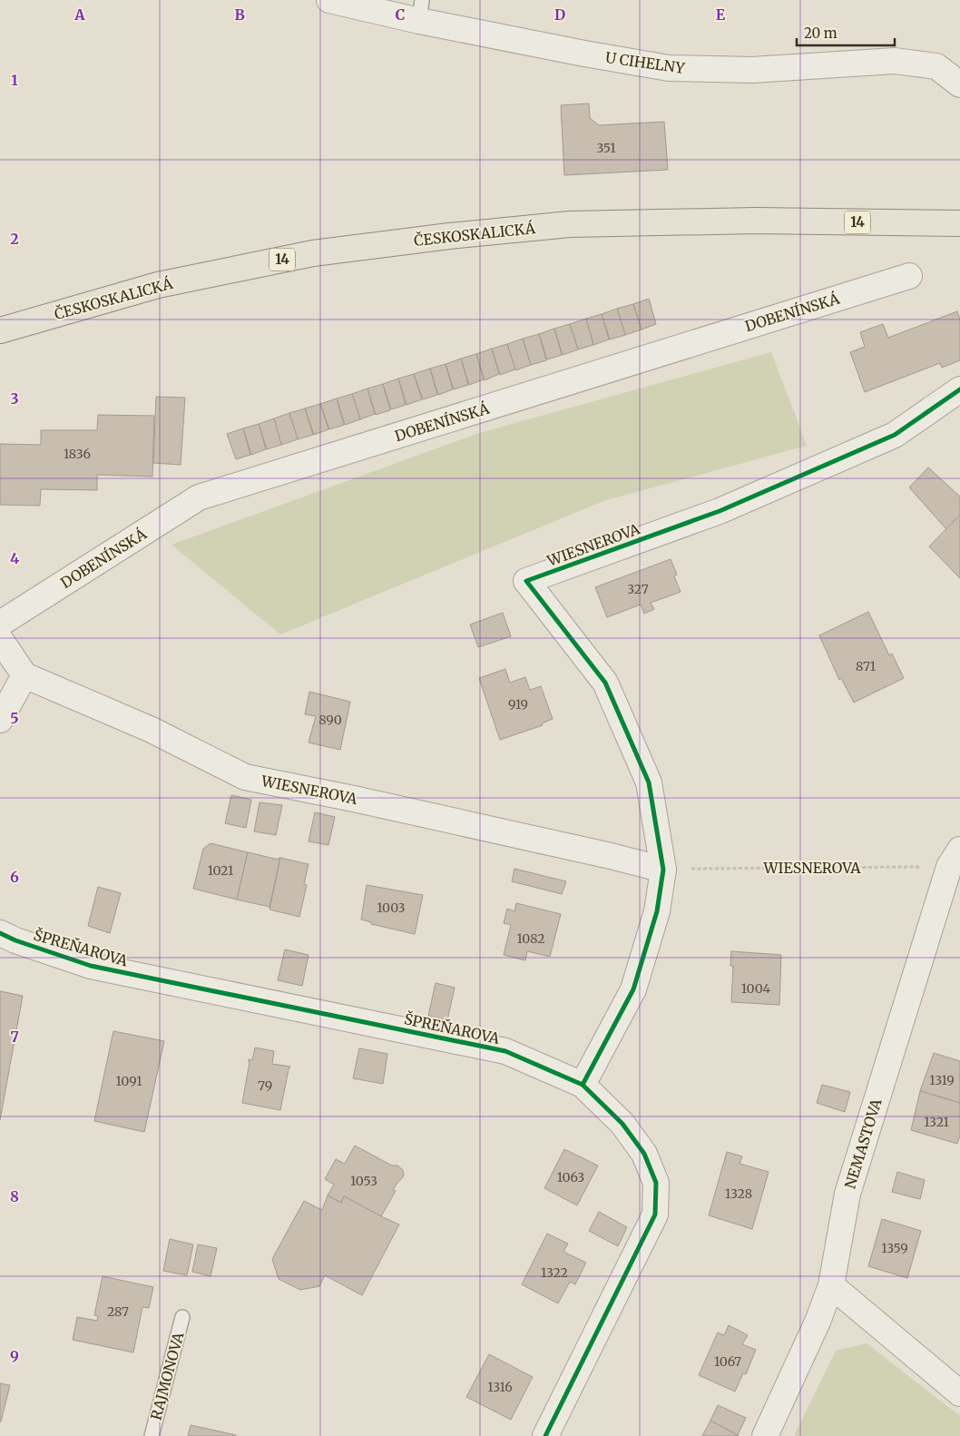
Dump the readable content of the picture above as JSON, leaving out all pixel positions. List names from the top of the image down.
{
  "streets": {
    "main road": ["14", "ČESKOSKALICKÁ"],
    "street": [
      "U CIHELNY",
      "DOBENÍNSKÁ",
      "WIESNEROVA",
      "ŠPREŇAROVA",
      "NEMASTOVA"
    ],
    "lane": ["RAJMONOVA"]
  },
  "crossings": [
    ["WIESNEROVA", "NEMASTOVA"]
  ],
  "house_numbers": [
    "351",
    "1836",
    "327",
    "871",
    "919",
    "890",
    "1021",
    "1003",
    "1082",
    "1004",
    "1319",
    "1091",
    "79",
    "1321",
    "1063",
    "1053",
    "1328",
    "1359",
    "1322",
    "287",
    "1067",
    "1316"
  ],
  "scale_bar": "20 m",
  "grid": {
    "columns": [
      "A",
      "B",
      "C",
      "D",
      "E"
    ],
    "rows": [
      "1",
      "2",
      "3",
      "4",
      "5",
      "6",
      "7",
      "8",
      "9"
    ]
  }
}
